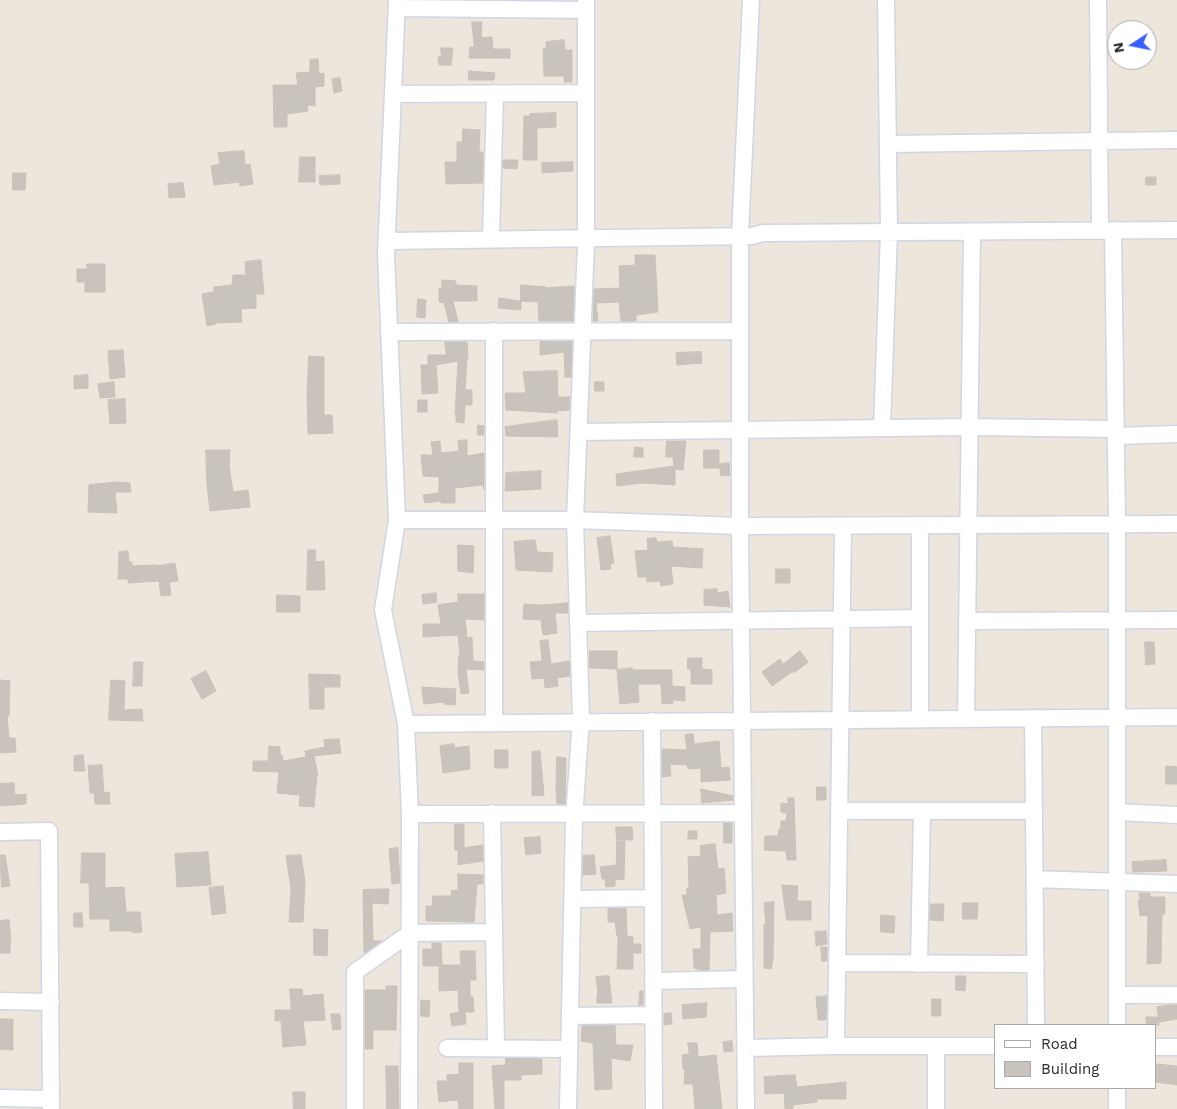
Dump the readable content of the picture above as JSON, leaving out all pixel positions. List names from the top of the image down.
{
  "legend": ["Road", "Building"],
  "north": "left"
}
